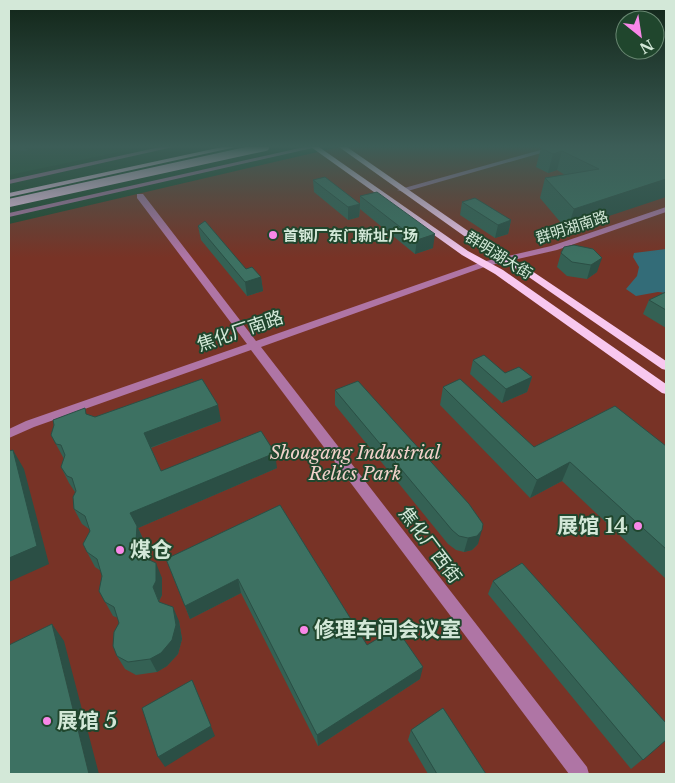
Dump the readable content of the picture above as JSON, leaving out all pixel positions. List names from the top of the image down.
{
  "streets": {
    "main road": ["群明湖大街"],
    "street": ["群明湖南路", "焦化厂南路", "焦化厂西街"]
  },
  "crossings": [
    ["群明湖南路", "群明湖大街"],
    ["群明湖南路", "焦化厂南路"],
    ["群明湖大街", "焦化厂南路"],
    ["焦化厂南路", "焦化厂西街"]
  ],
  "parks": ["Shougang Industrial Relics Park"],
  "places": [
    "首钢厂东门新址广场",
    "展馆 14",
    "煤仓",
    "修理车间会议室",
    "展馆 5"
  ],
  "north": "bottom right"
}
